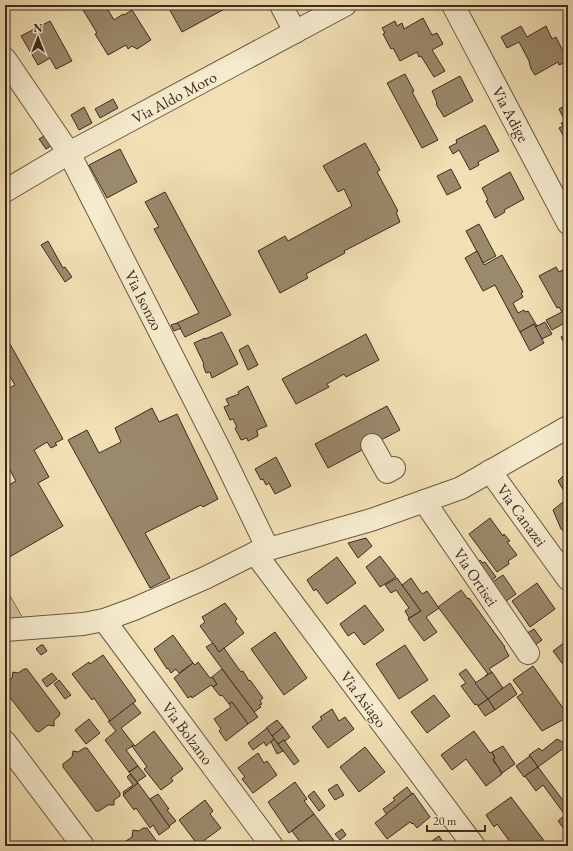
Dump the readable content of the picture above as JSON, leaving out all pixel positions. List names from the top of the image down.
{
  "streets": {
    "street": [
      "Via Aldo Moro",
      "Via Adige",
      "Via Isonzo",
      "Via Canazei",
      "Via Ortisei",
      "Via Asiago",
      "Via Bolzano"
    ]
  },
  "crossings": [
    ["Via Aldo Moro", "Via Isonzo"],
    ["Via Isonzo", "Via Asiago"]
  ],
  "scale_bar": "20 m",
  "north": "top"
}
